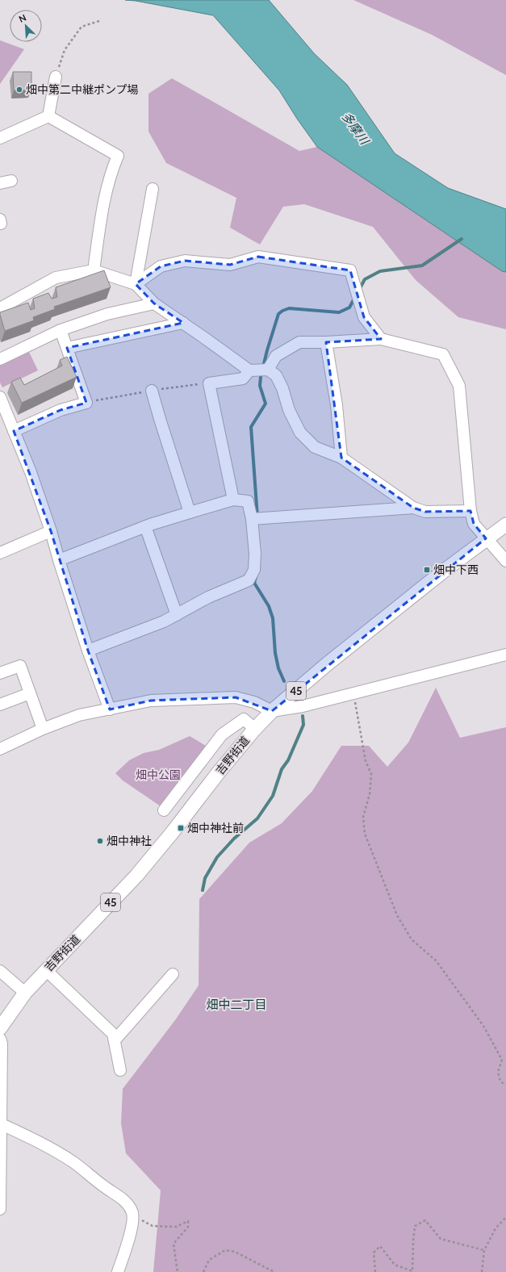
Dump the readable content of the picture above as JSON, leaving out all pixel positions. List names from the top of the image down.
{
  "streets": {
    "main road": ["45", "吉野街道"]
  },
  "districts": ["畑中二丁目"],
  "water": ["多摩川"],
  "parks": ["畑中公園"],
  "places": {
    "other": ["畑中第二中継ポンプ場", "畑中神社"],
    "transit": ["畑中下西", "畑中神社前"]
  },
  "north": "top left"
}
